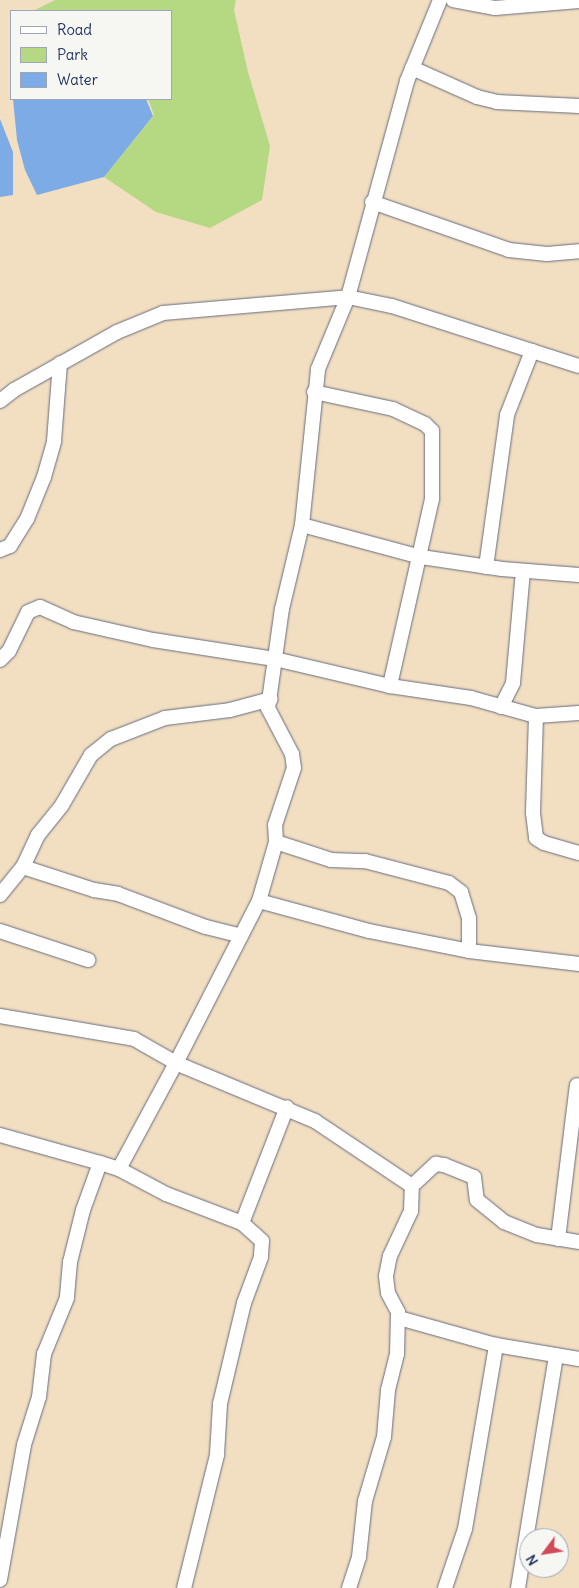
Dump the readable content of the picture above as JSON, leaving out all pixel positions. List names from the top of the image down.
{
  "legend": ["Road", "Park", "Water"],
  "north": "bottom left"
}
